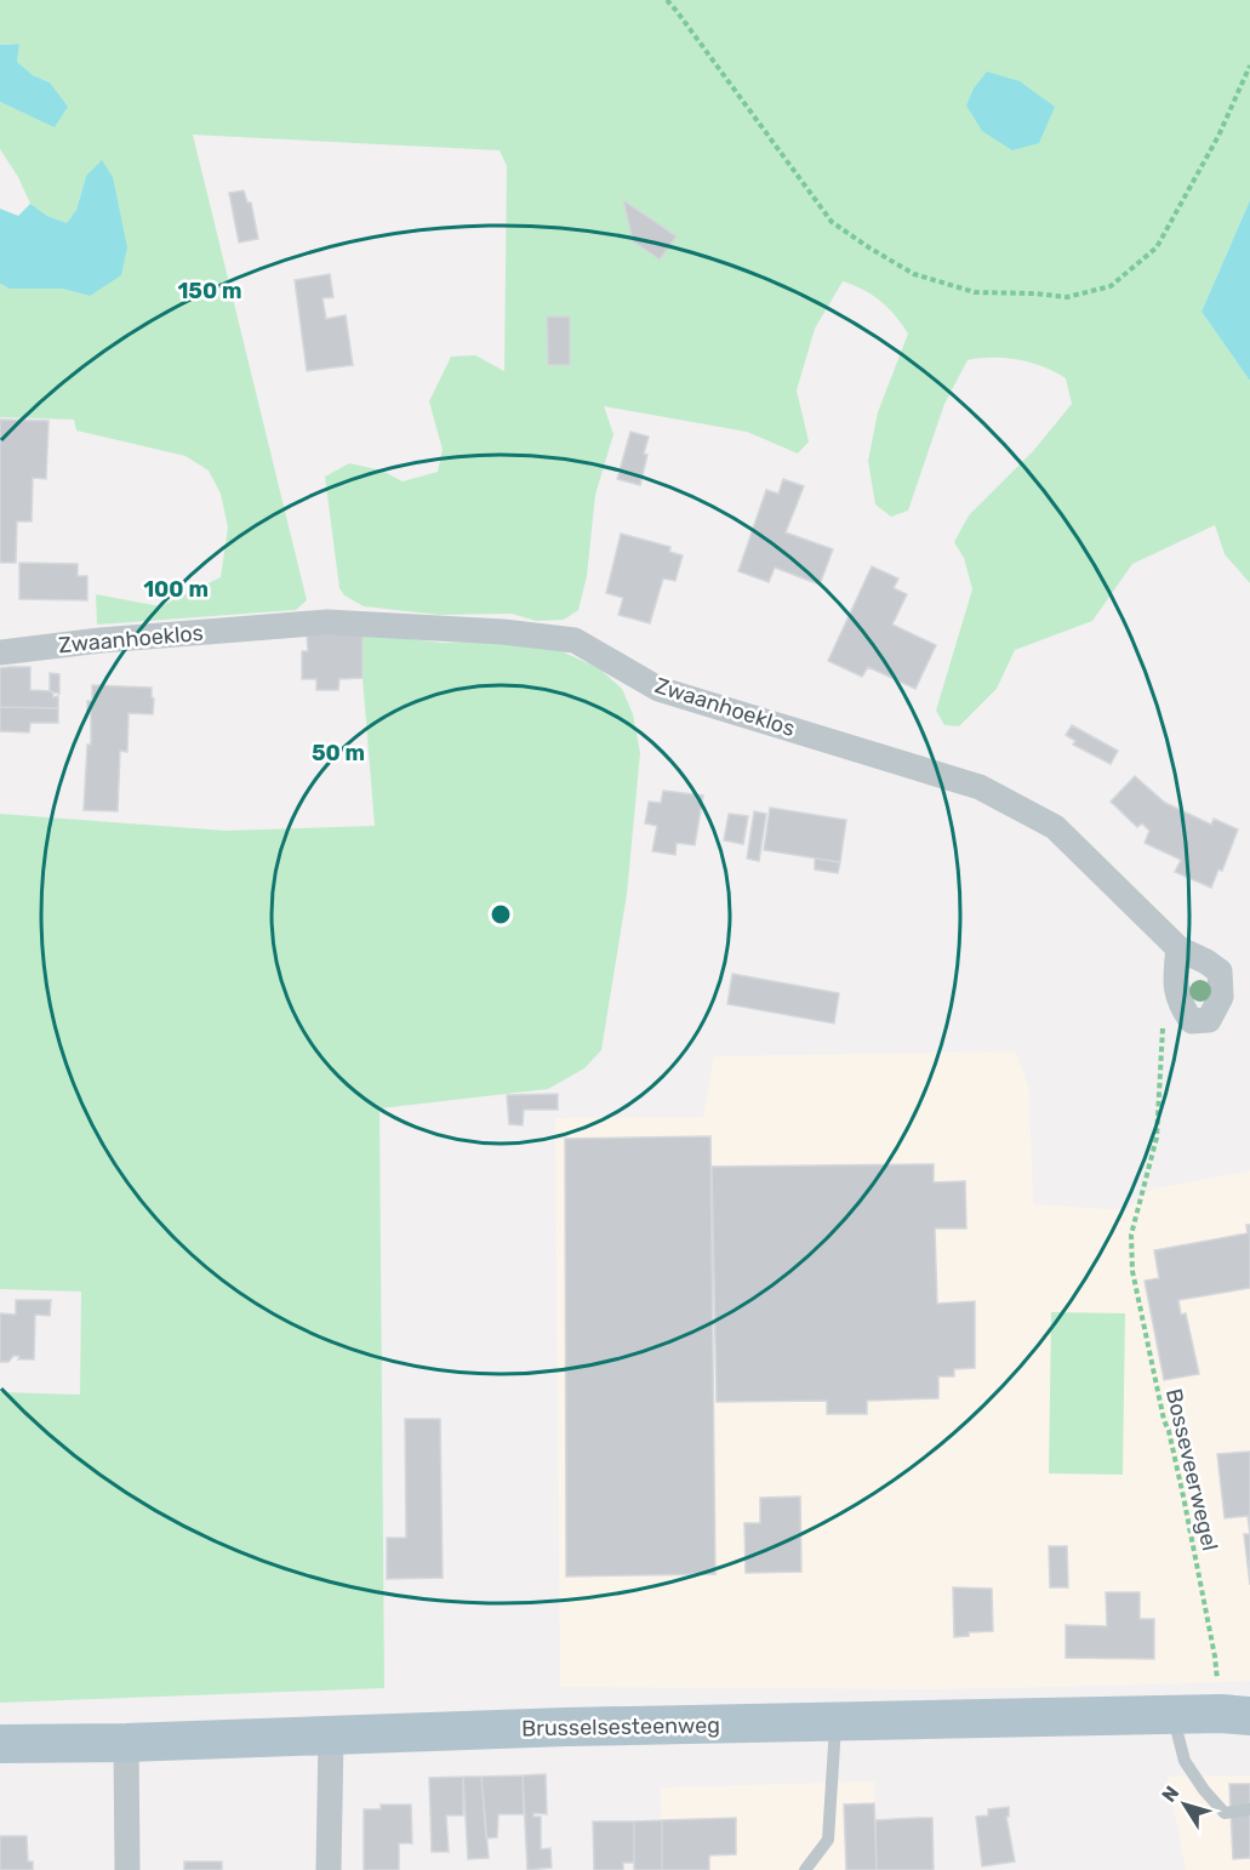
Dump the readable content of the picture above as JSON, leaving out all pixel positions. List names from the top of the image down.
{
  "streets": {
    "main road": ["Brusselsesteenweg"],
    "street": ["Zwaanhoeklos"],
    "path": ["Bosseveerwegel"]
  },
  "crossings": [
    ["Zwaanhoeklos", "Bosseveerwegel"],
    ["Bosseveerwegel", "Brusselsesteenweg"]
  ],
  "north": "top left",
  "rings": ["150 m", "100 m", "50 m"]
}
